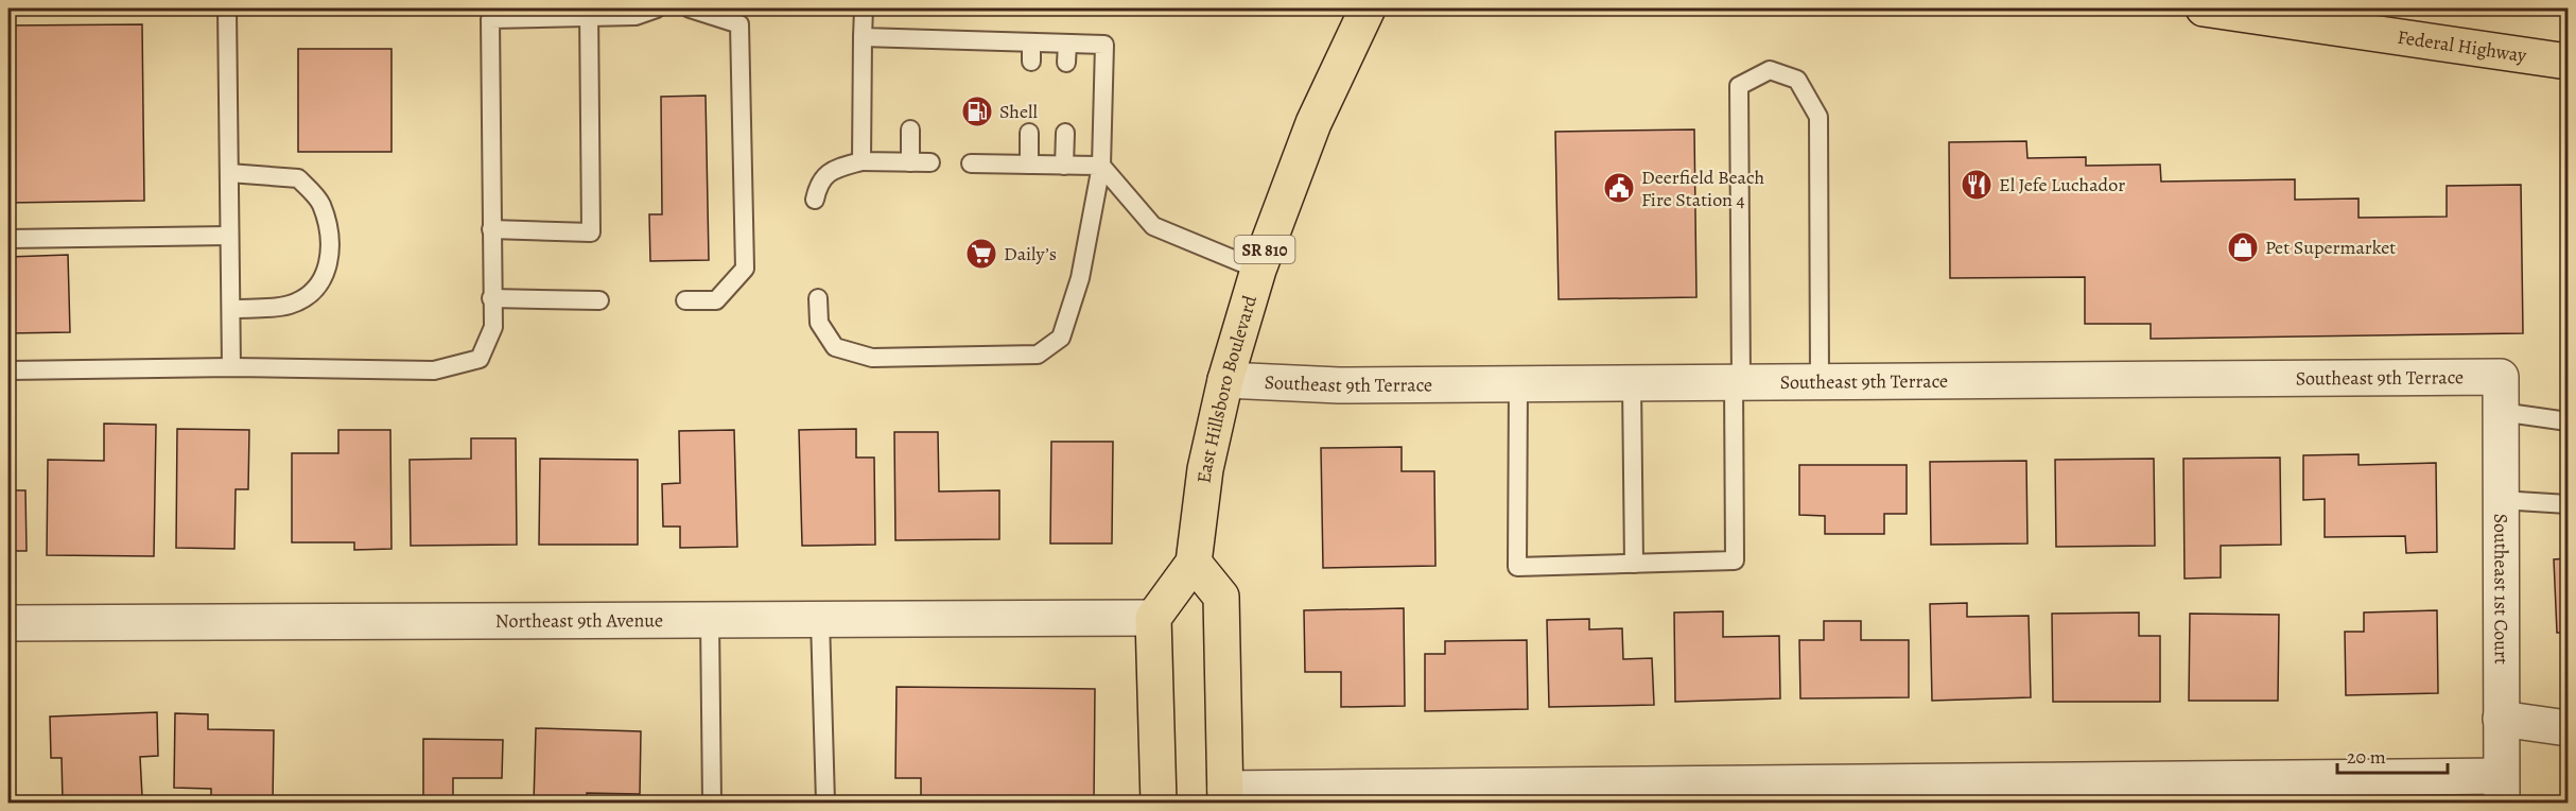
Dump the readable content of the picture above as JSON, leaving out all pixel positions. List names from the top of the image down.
{
  "streets": {
    "main road": ["Federal Highway", "SR 810", "East Hillsboro Boulevard"],
    "street": ["Southeast 9th Terrace", "Southeast 1st Court", "Northeast 9th Avenue"]
  },
  "crossings": [
    ["Southeast 9th Terrace", "East Hillsboro Boulevard"],
    ["Southeast 9th Terrace", "Southeast 1st Court"],
    ["East Hillsboro Boulevard", "Northeast 9th Avenue"]
  ],
  "places": {
    "fuel station": ["Shell"],
    "restaurant": ["El Jefe Luchador"],
    "public building": ["Deerfield Beach Fire Station 4"],
    "shop": ["Pet Supermarket"],
    "supermarket": ["Daily’s"]
  },
  "scale_bar": "20 m"
}
